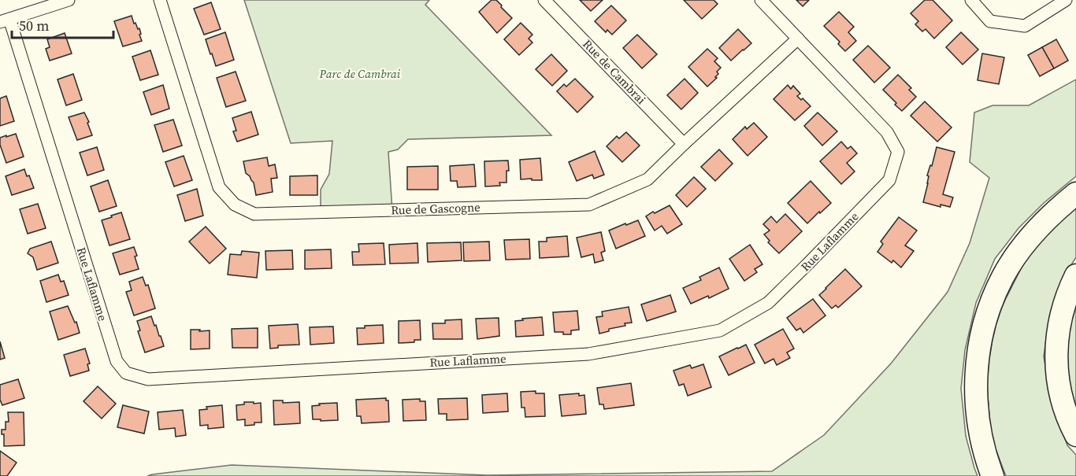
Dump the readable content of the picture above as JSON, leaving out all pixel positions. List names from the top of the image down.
{
  "streets": {
    "street": ["Rue de Cambrai", "Rue de Gascogne", "Rue Laflamme"]
  },
  "crossings": [
    ["Rue de Cambrai", "Rue de Gascogne"],
    ["Rue de Gascogne", "Rue Laflamme"]
  ],
  "parks": ["Parc de Cambrai"],
  "scale_bar": "50 m"
}
